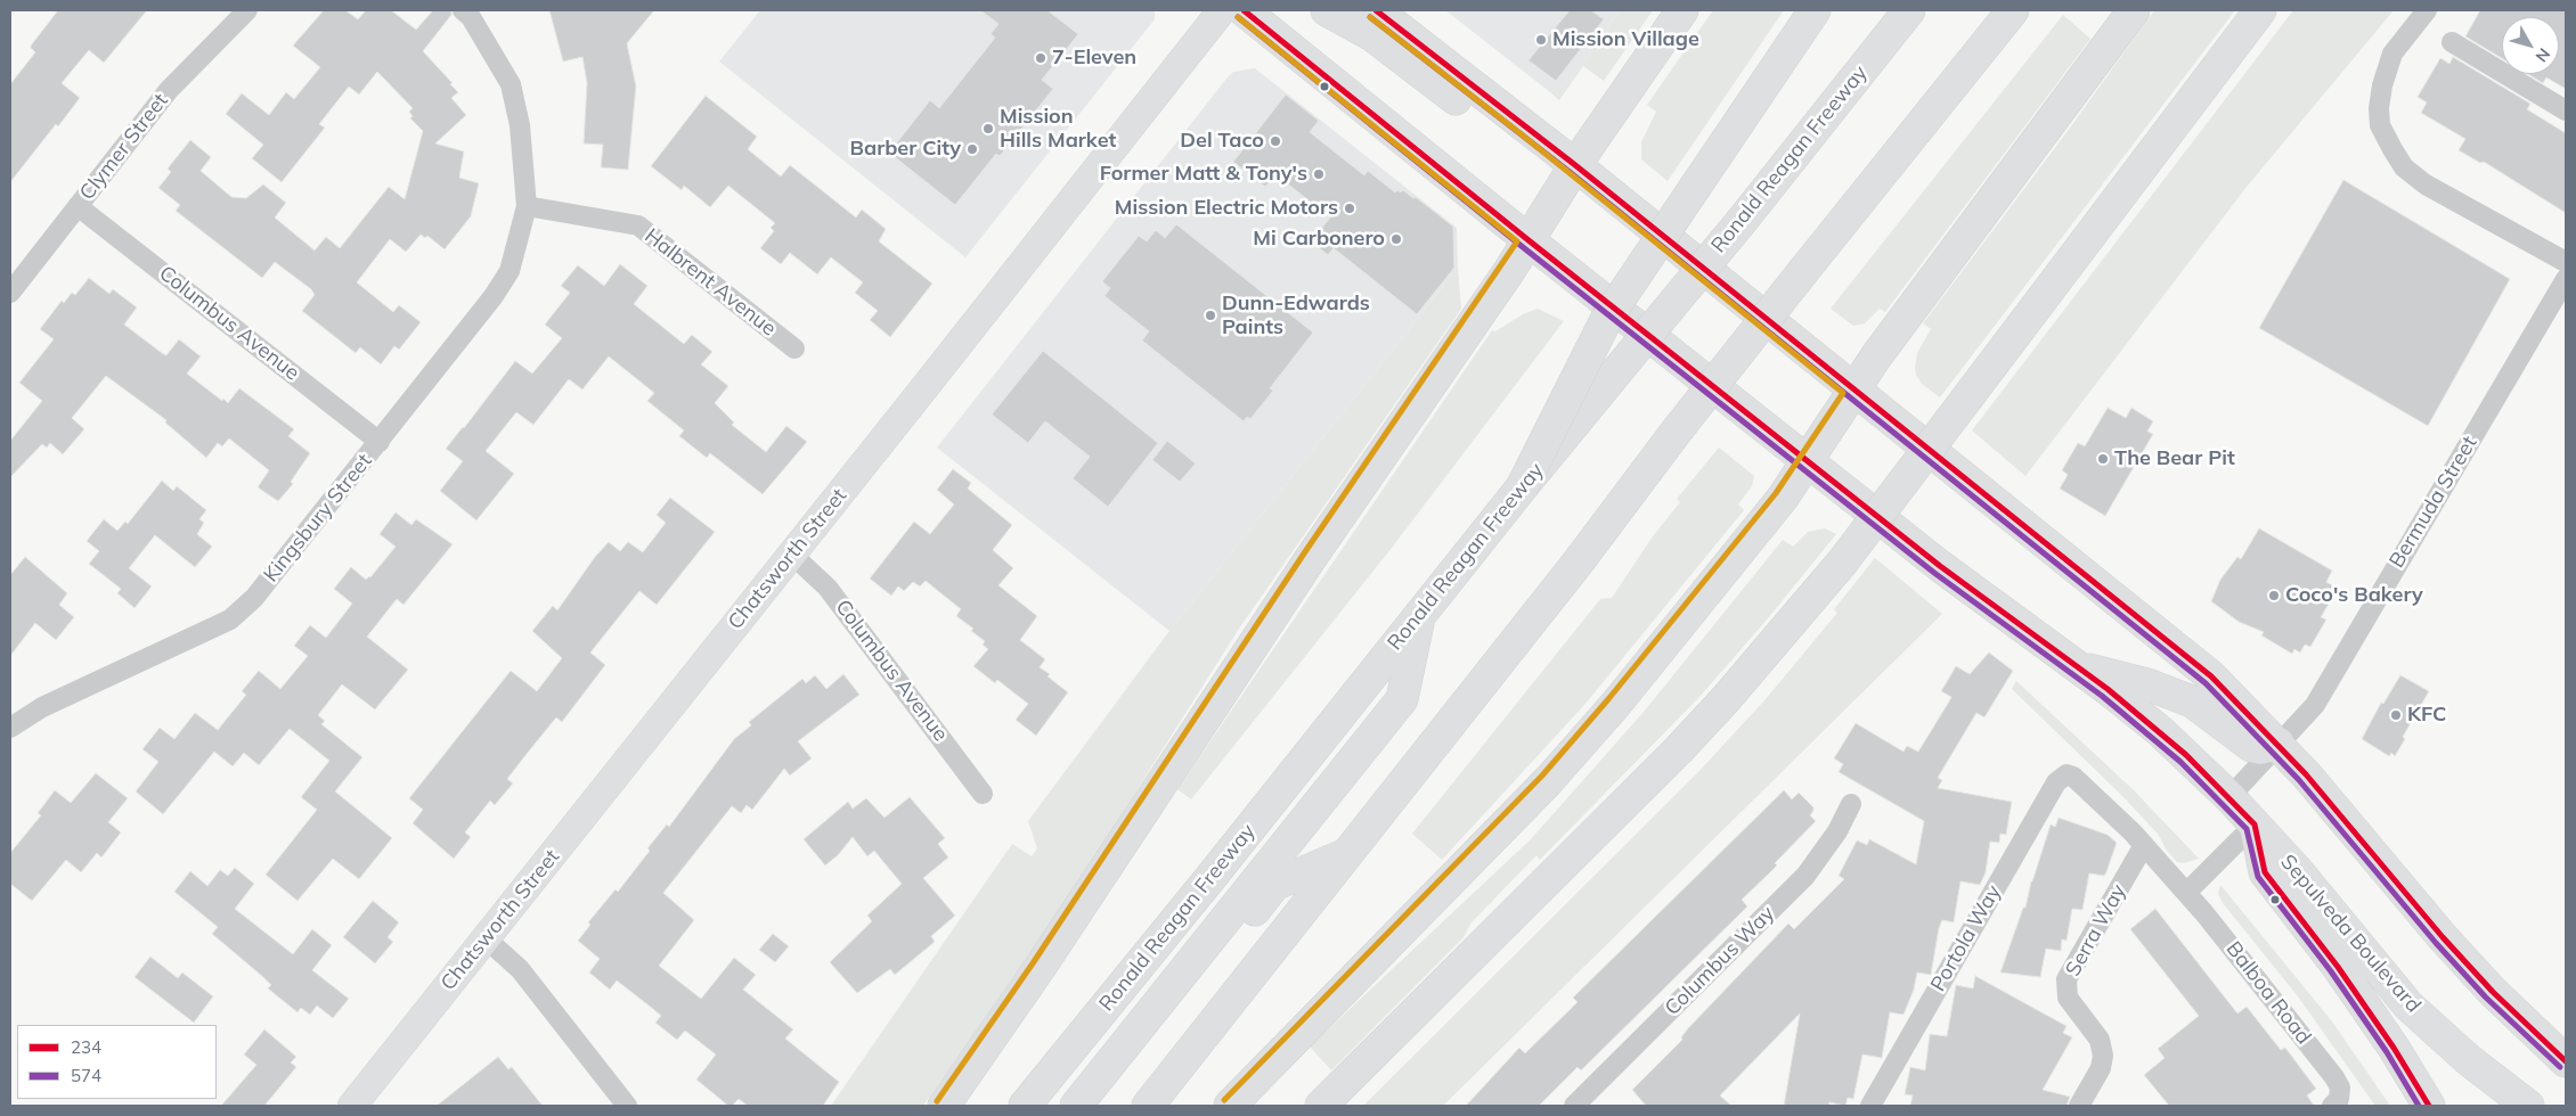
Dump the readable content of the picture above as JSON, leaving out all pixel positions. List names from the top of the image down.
{
  "streets": {
    "main road": ["Ronald Reagan Freeway", "Chatsworth Street", "Sepulveda Boulevard"],
    "street": [
      "Clymer Street",
      "Halbrent Avenue",
      "Columbus Avenue",
      "Bermuda Street",
      "Kingsbury Street",
      "Serra Way",
      "Portola Way",
      "Columbus Way",
      "Balboa Road"
    ]
  },
  "crossings": [
    ["Clymer Street", "Columbus Avenue"],
    ["Halbrent Avenue", "Kingsbury Street"],
    ["Columbus Avenue", "Kingsbury Street"],
    ["Columbus Avenue", "Chatsworth Street"],
    ["Bermuda Street", "Sepulveda Boulevard"],
    ["Serra Way", "Balboa Road"],
    ["Portola Way", "Balboa Road"]
  ],
  "places": [
    "Mission Village",
    "7-Eleven",
    "Mission Hills Market",
    "Del Taco",
    "Barber City",
    "Former Matt & Tony's",
    "Mission Electric Motors",
    "Mi Carbonero",
    "Dunn-Edwards Paints",
    "The Bear Pit",
    "Coco's Bakery",
    "KFC"
  ],
  "lines": ["transit line 234", "transit line 574"],
  "legend": ["234", "574"],
  "north": "bottom right"
}
